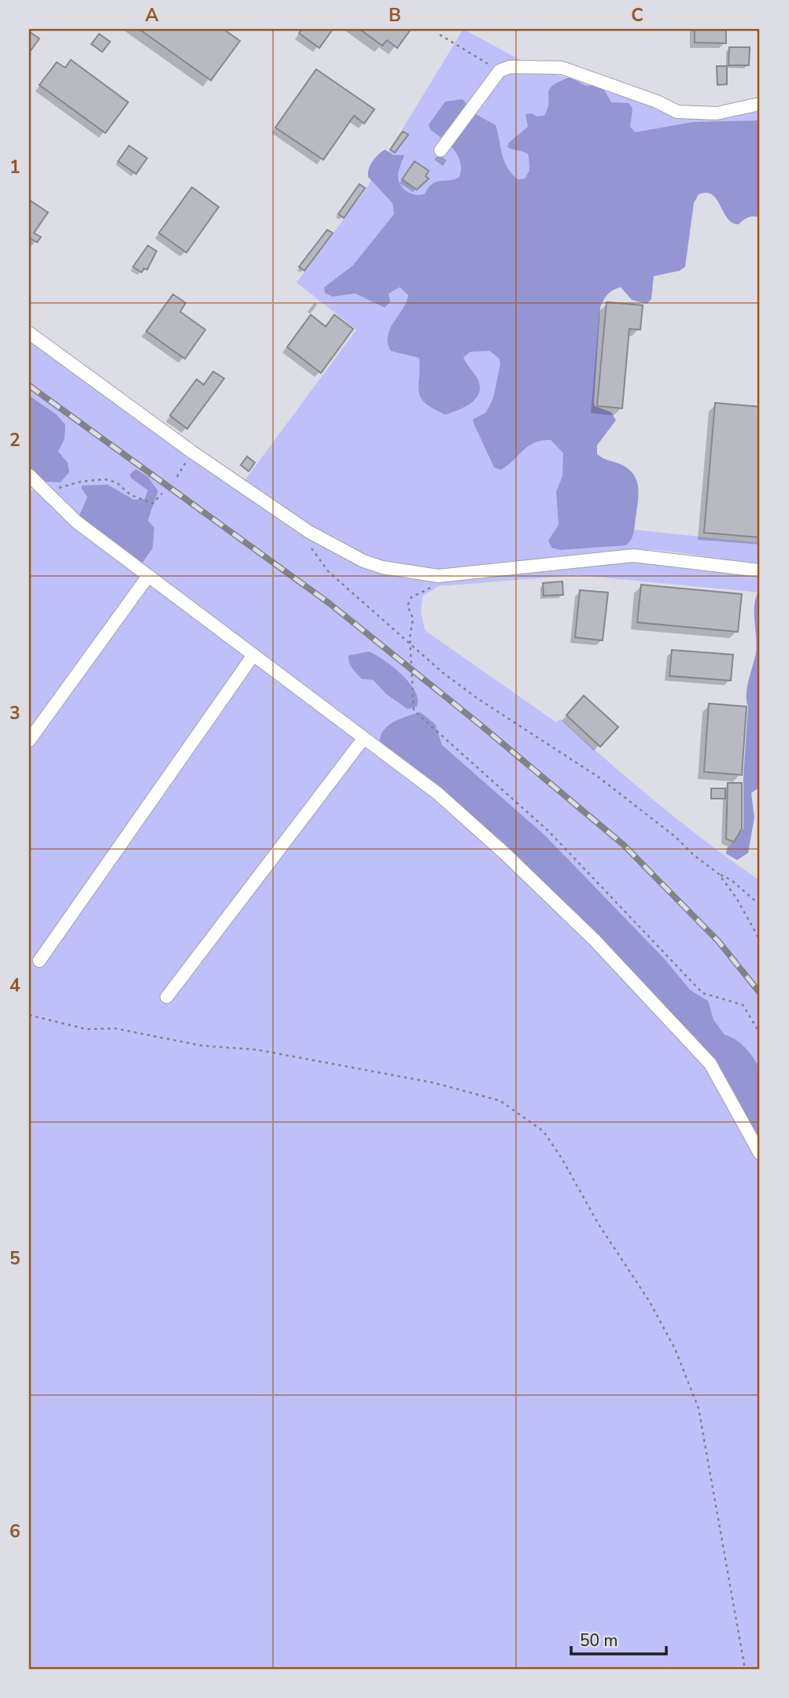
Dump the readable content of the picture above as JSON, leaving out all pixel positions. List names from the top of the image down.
{
  "scale_bar": "50 m",
  "grid": {
    "columns": ["A", "B", "C"],
    "rows": [
      "1",
      "2",
      "3",
      "4",
      "5",
      "6"
    ]
  }
}
